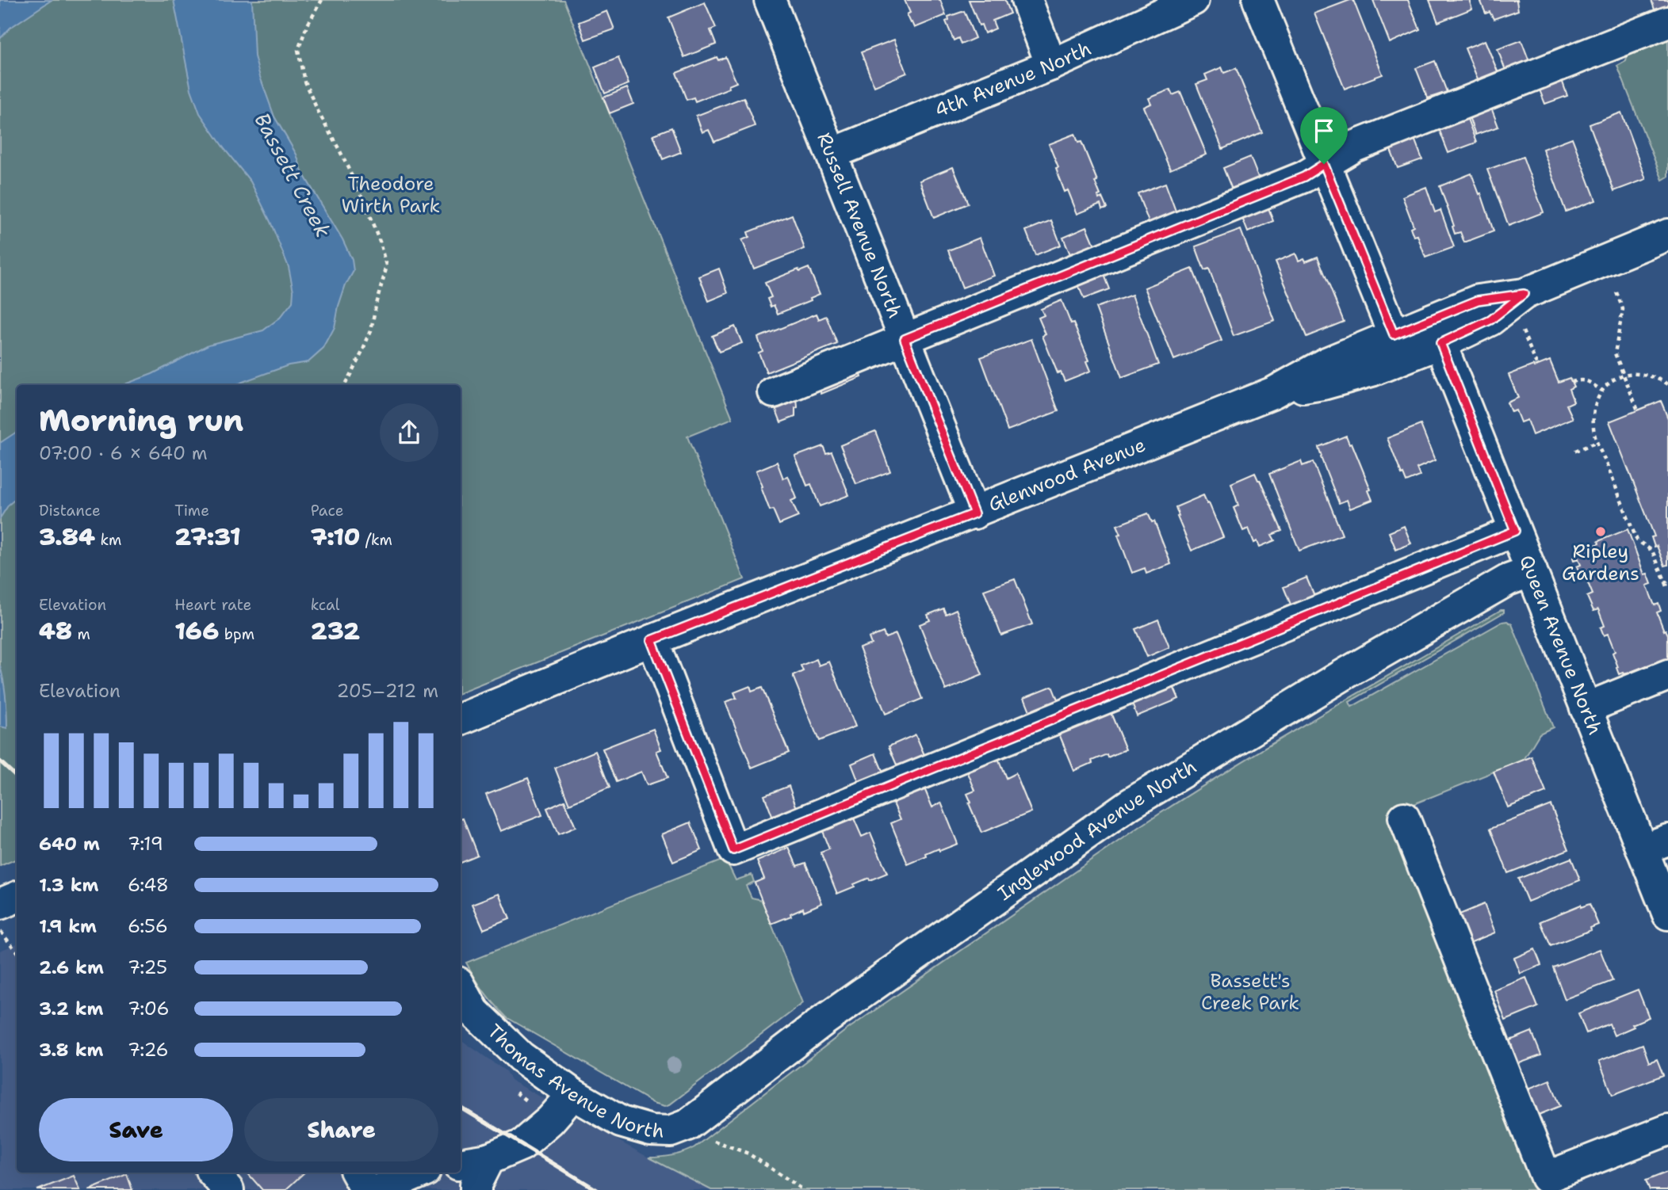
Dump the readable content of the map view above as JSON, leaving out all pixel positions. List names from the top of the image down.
{
  "streets": {
    "street": [
      "4th Avenue North",
      "Russell Avenue North",
      "Glenwood Avenue",
      "Queen Avenue North",
      "Inglewood Avenue North",
      "Thomas Avenue North"
    ]
  },
  "crossings": [
    ["4th Avenue North", "Russell Avenue North"],
    ["Russell Avenue North", "Glenwood Avenue"],
    ["Glenwood Avenue", "Queen Avenue North"],
    ["Queen Avenue North", "Inglewood Avenue North"],
    ["Inglewood Avenue North", "Thomas Avenue North"]
  ],
  "water": ["Bassett Creek"],
  "parks": ["Theodore Wirth Park", "Bassett's Creek Park"],
  "places": ["Ripley Gardens"],
  "page": {
    "heading": ["Morning run", "07:00 · 6 × 640 m"],
    "stats": [
      ["Distance", "3.84 km"],
      ["Time", "27:31"],
      ["Pace", "7:10 /km"],
      ["Elevation", "48 m"],
      ["Heart rate", "166 bpm"],
      ["kcal", "232"]
    ],
    "chart": ["Elevation", "205–212 m"],
    "list": [
      {
        "name": "640 m",
        "note": "7:19"
      },
      {
        "name": "1.3 km",
        "note": "6:48"
      },
      {
        "name": "1.9 km",
        "note": "6:56"
      },
      {
        "name": "2.6 km",
        "note": "7:25"
      },
      {
        "name": "3.2 km",
        "note": "7:06"
      },
      {
        "name": "3.8 km",
        "note": "7:26"
      }
    ],
    "buttons": ["Save", "Share"]
  }
}
